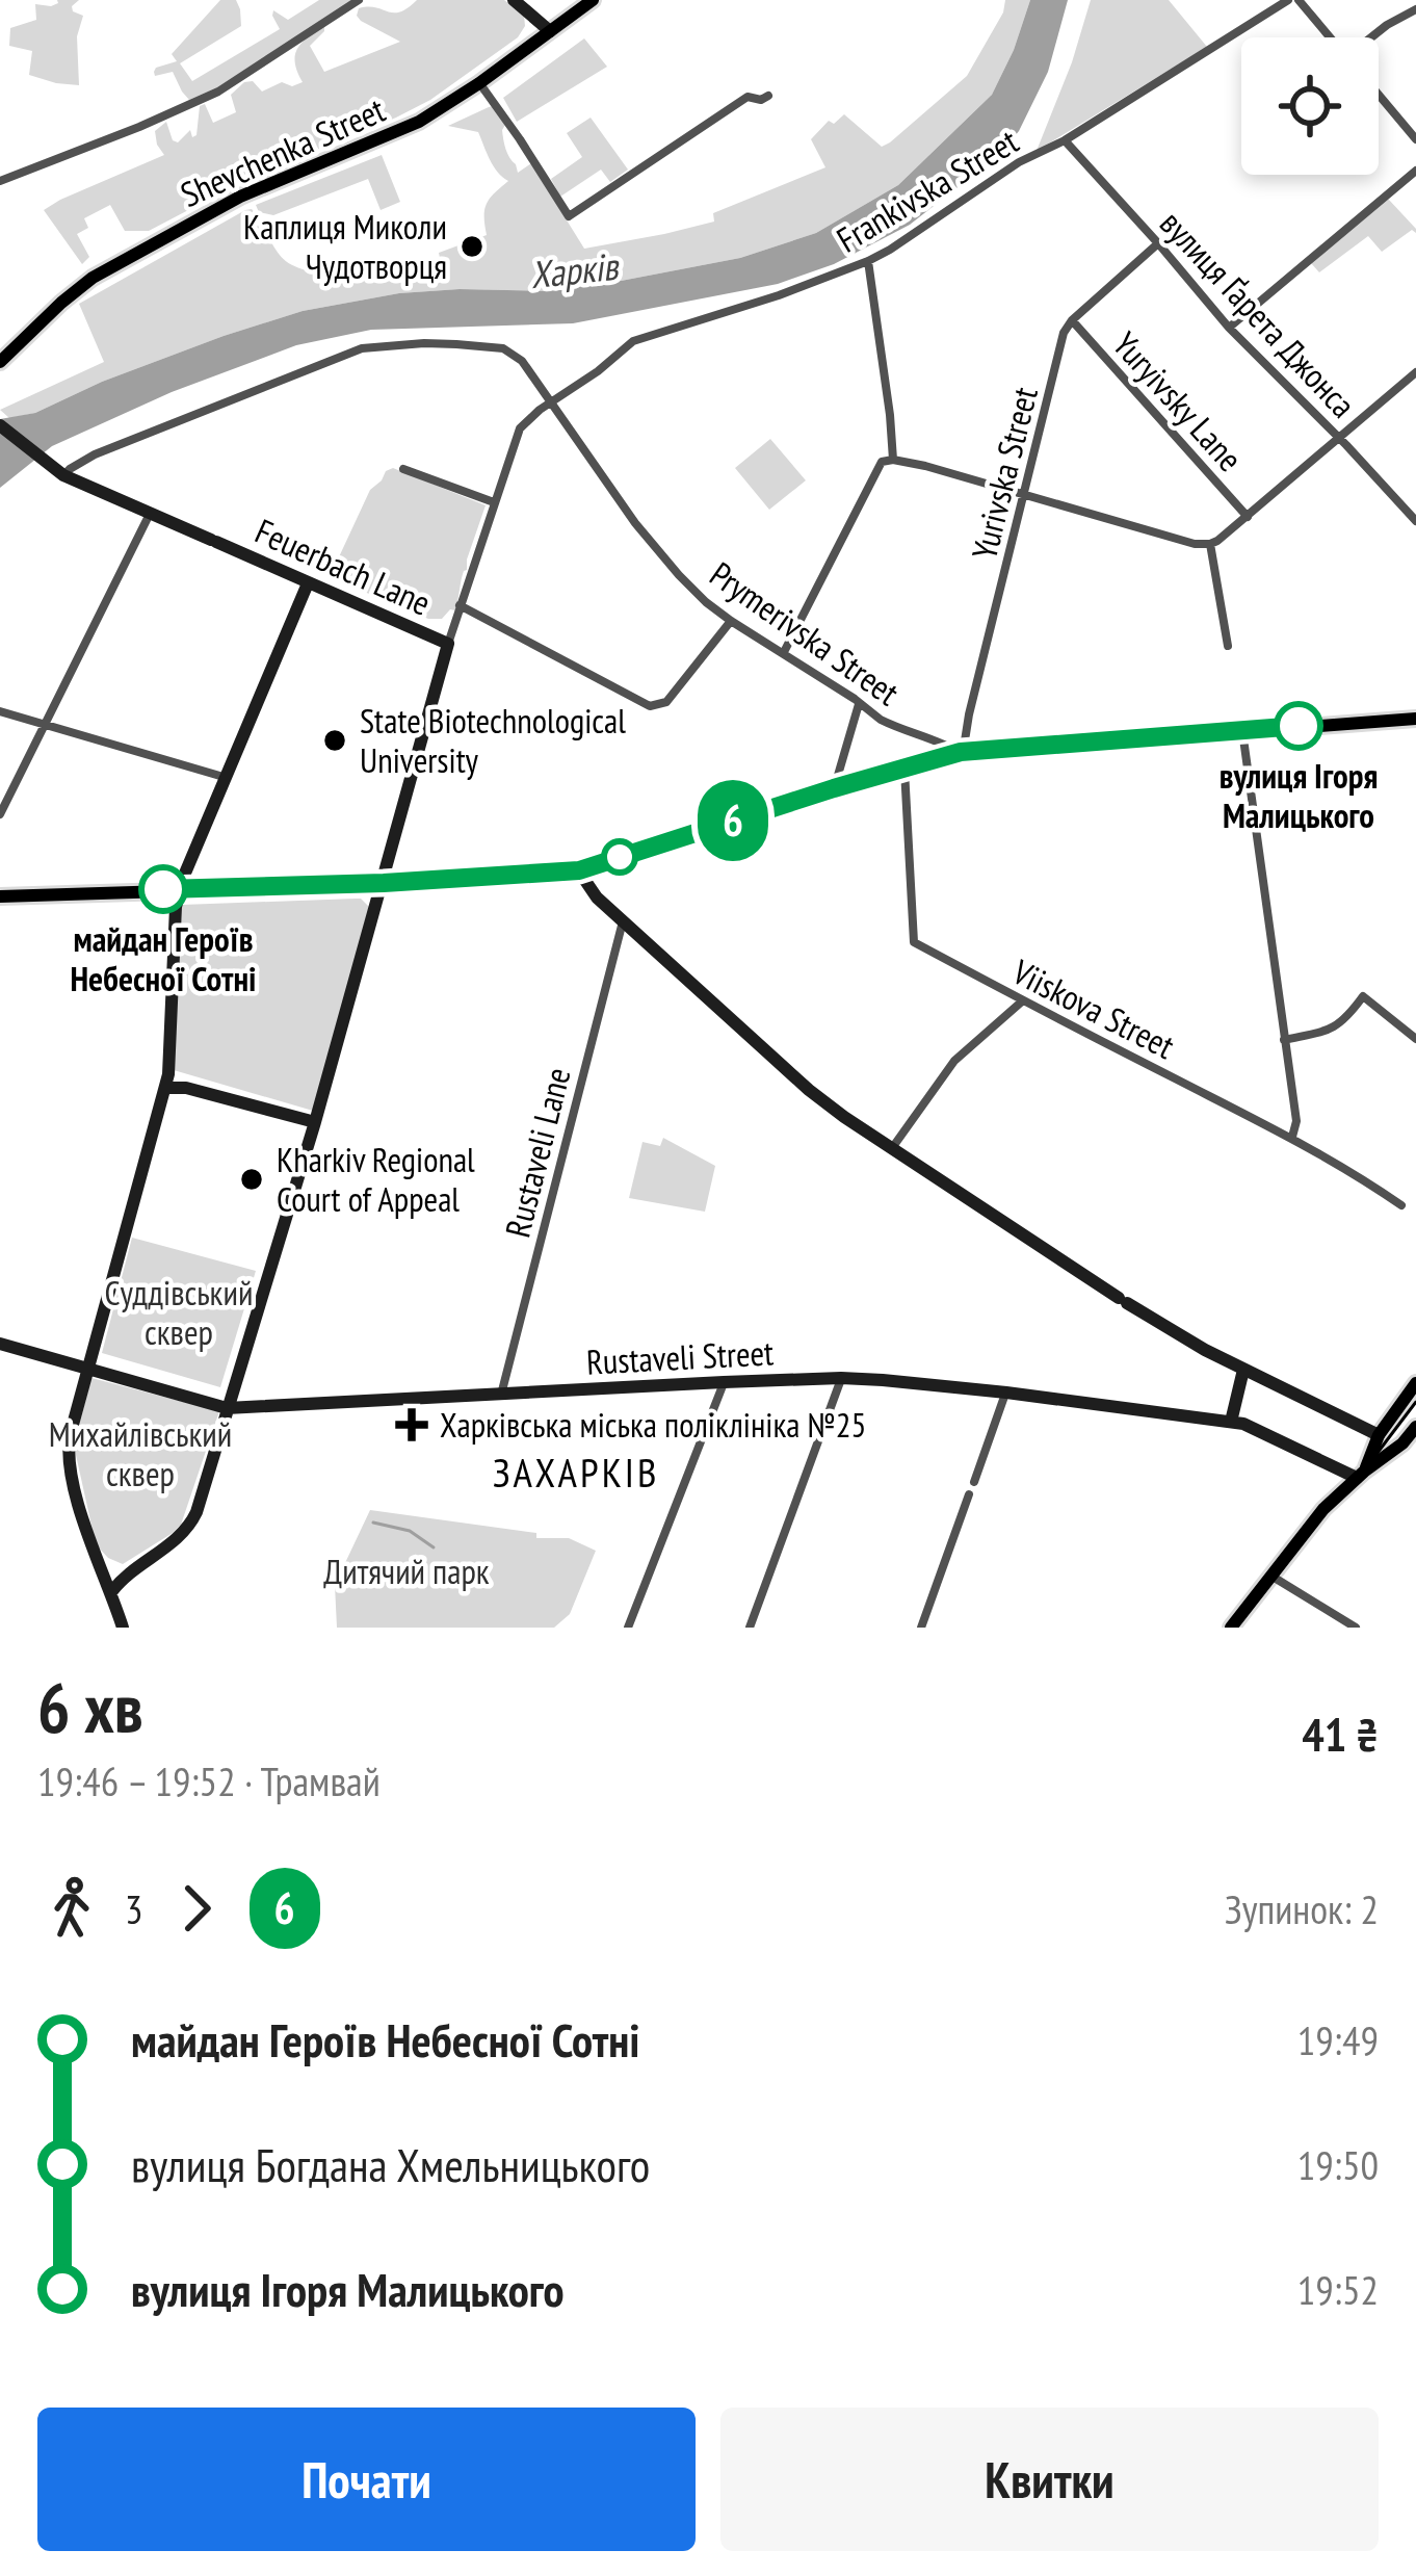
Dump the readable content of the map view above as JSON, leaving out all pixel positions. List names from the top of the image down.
{
  "streets": {
    "main road": ["Shevchenka Street", "Feuerbach Lane", "Rustaveli Street"],
    "street": [
      "Frankivska Street",
      "вулиця Ґарета Джонса",
      "Yuryivsky Lane",
      "Yurivska Street",
      "Prymerivska Street",
      "Viiskova Street",
      "Rustaveli Lane"
    ]
  },
  "crossings": [
    ["Frankivska Street", "вулиця Ґарета Джонса"],
    ["Frankivska Street", "Feuerbach Lane"],
    ["Frankivska Street", "Prymerivska Street"],
    ["вулиця Ґарета Джонса", "Yurivska Street"],
    ["Yuryivsky Lane", "Yurivska Street"],
    ["Yurivska Street", "Prymerivska Street"],
    ["Feuerbach Lane", "Prymerivska Street"],
    ["Rustaveli Lane", "Rustaveli Street"]
  ],
  "districts": ["ЗАХАРКІВ"],
  "water": ["Харків"],
  "parks": ["Суддівський сквер", "Михайлівський сквер", "Дитячий парк"],
  "places": {
    "other": [
      "Каплиця Миколи Чудотворця",
      "вулиця Ігоря Малицького",
      "State Biotechnological University",
      "майдан Героїв Небесної Сотні",
      "Kharkiv Regional Court of Appeal"
    ],
    "health": ["Харківська міська поліклініка №25"]
  },
  "lines": ["tram line 6"],
  "page": {
    "on_map": "6",
    "heading": ["6 хв", "19:46 – 19:52 · Трамвай", "41 ₴"],
    "legs": ["3", "6", "Зупинок: 2"],
    "list": [
      {
        "name": "майдан Героїв Небесної Сотні",
        "value": "19:49"
      },
      {
        "name": "вулиця Богдана Хмельницького",
        "value": "19:50"
      },
      {
        "name": "вулиця Ігоря Малицького",
        "value": "19:52"
      }
    ],
    "buttons": ["Почати", "Квитки"]
  }
}
